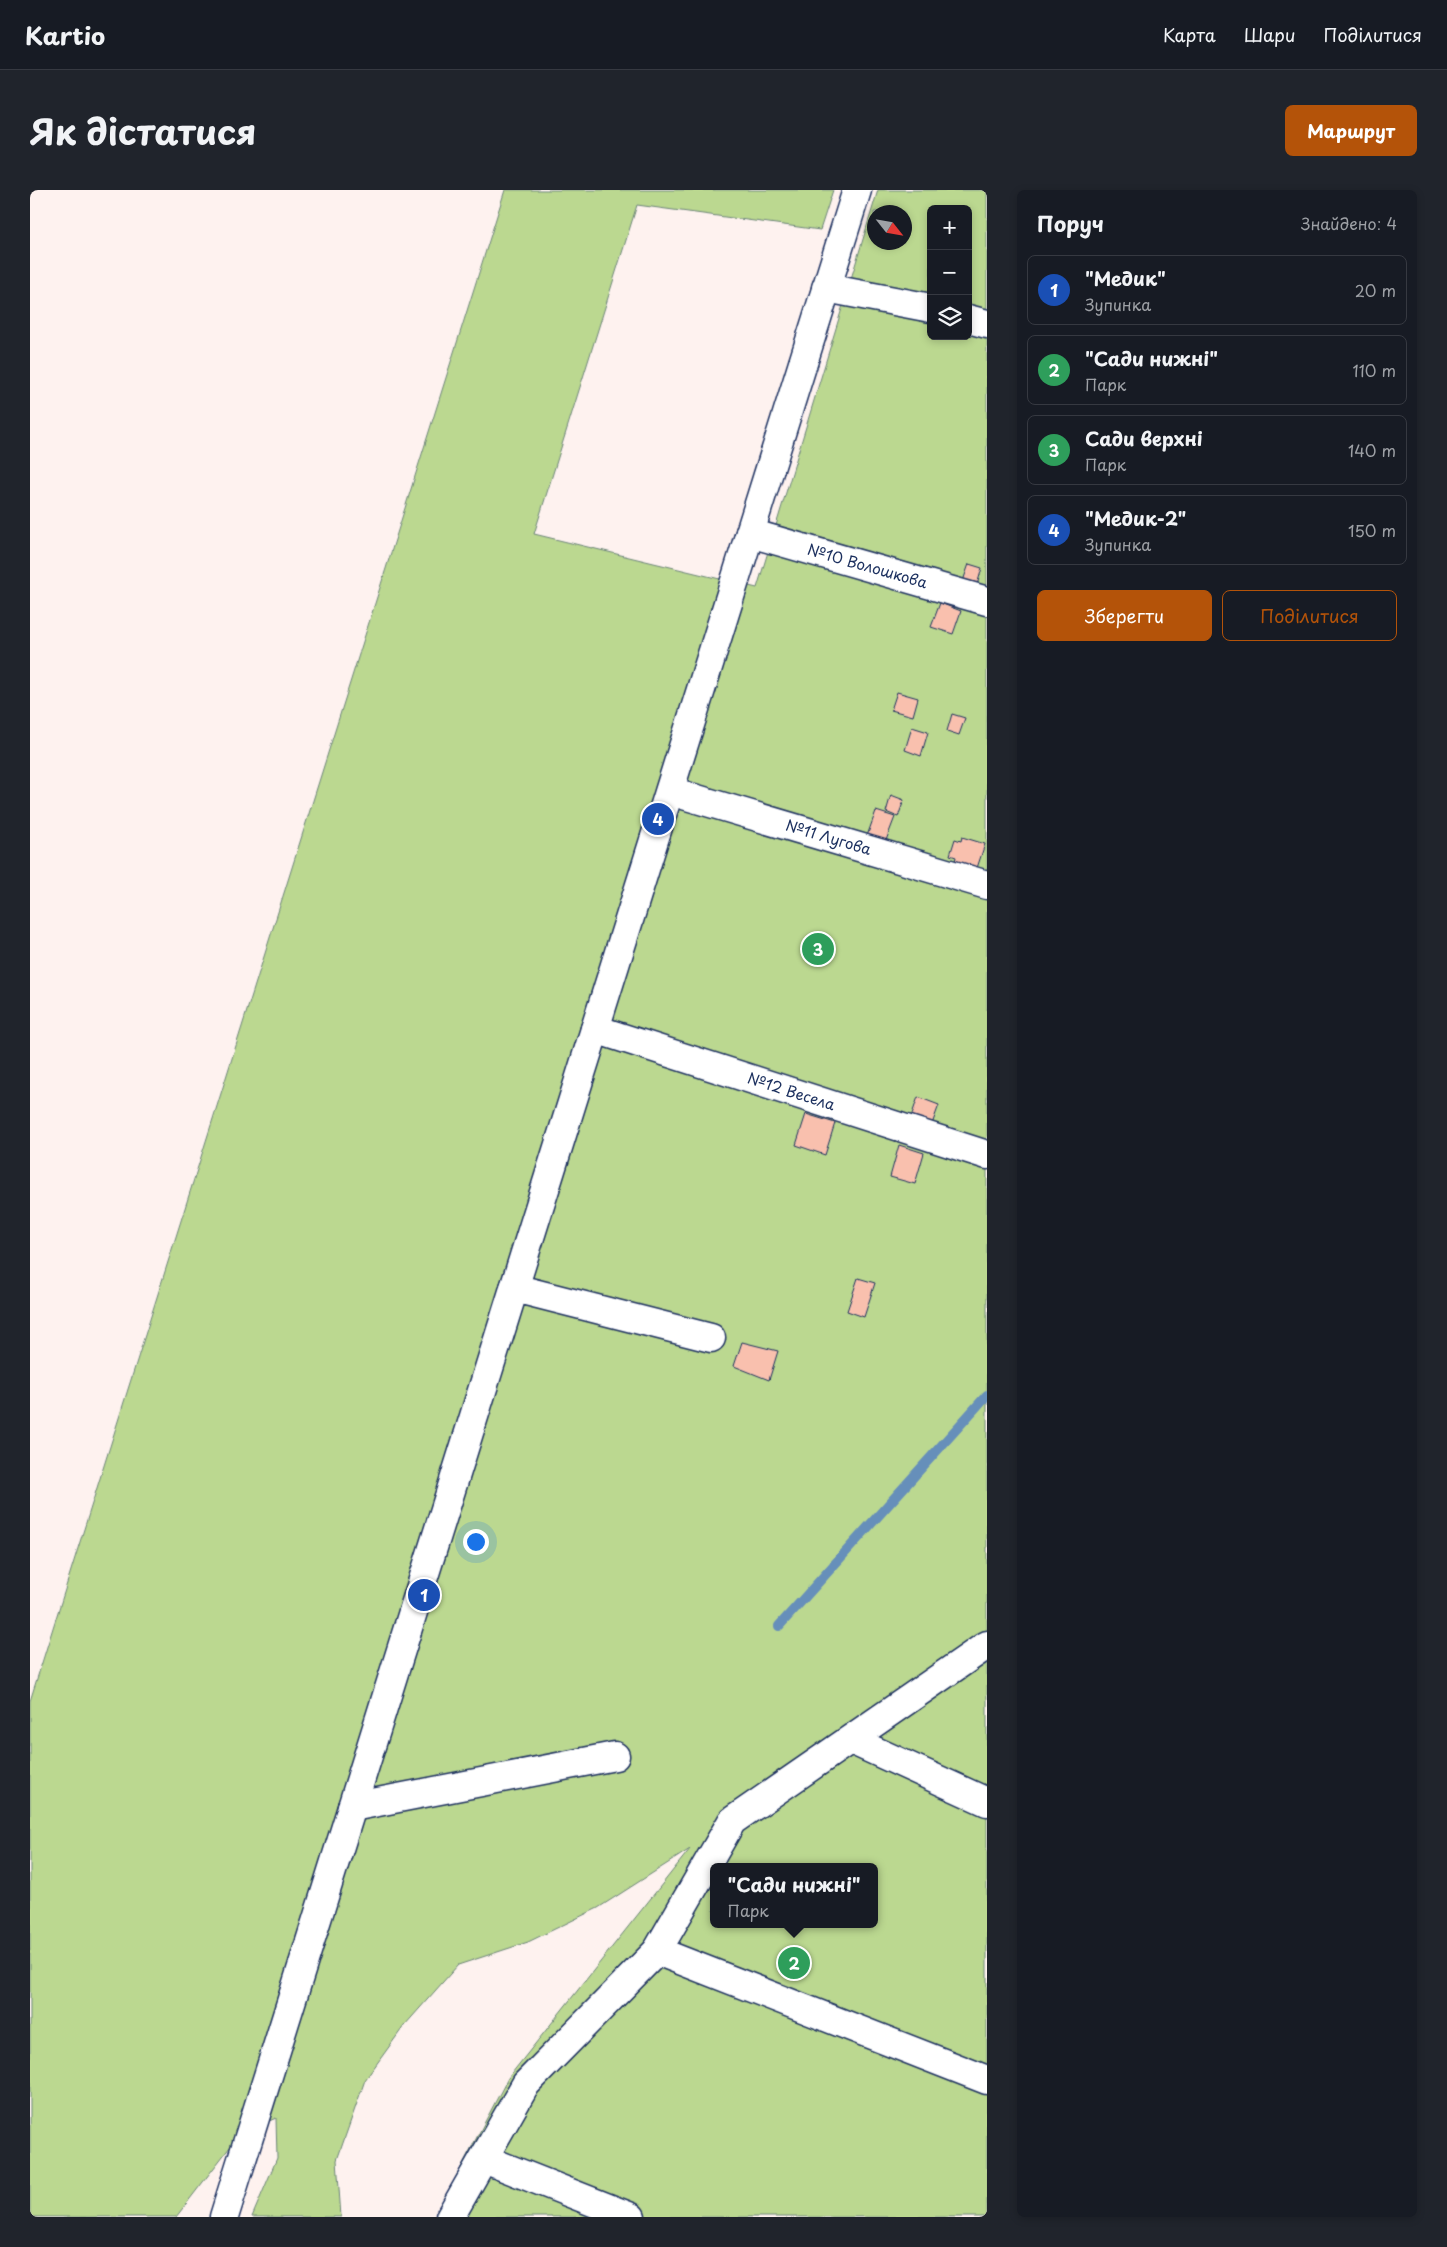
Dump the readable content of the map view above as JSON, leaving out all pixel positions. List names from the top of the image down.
{
  "streets": {
    "street": ["№10 Волошкова", "№11 Лугова", "№12 Весела"]
  },
  "north": "bottom right",
  "page": {
    "header": "Kartio",
    "nav": ["Карта", "Шари", "Поділитися"],
    "title": "Як дістатися",
    "buttons": [
      "Маршрут",
      ["Зберегти", "Поділитися"]
    ],
    "heading": ["Поруч", "Знайдено: 4"],
    "map_buttons": ["+", "−"],
    "list": [
      {
        "mark": "1",
        "name": "\"Медик\"",
        "note": "Зупинка",
        "value": "20 m"
      },
      {
        "mark": "2",
        "name": "\"Сади нижні\"",
        "note": "Парк",
        "value": "110 m"
      },
      {
        "mark": "3",
        "name": "Сади верхні",
        "note": "Парк",
        "value": "140 m"
      },
      {
        "mark": "4",
        "name": "\"Медик-2\"",
        "note": "Зупинка",
        "value": "150 m"
      }
    ],
    "pins": [
      "4",
      "3",
      "1",
      "2"
    ],
    "popup": ["\"Сади нижні\"", "Парк"]
  }
}
